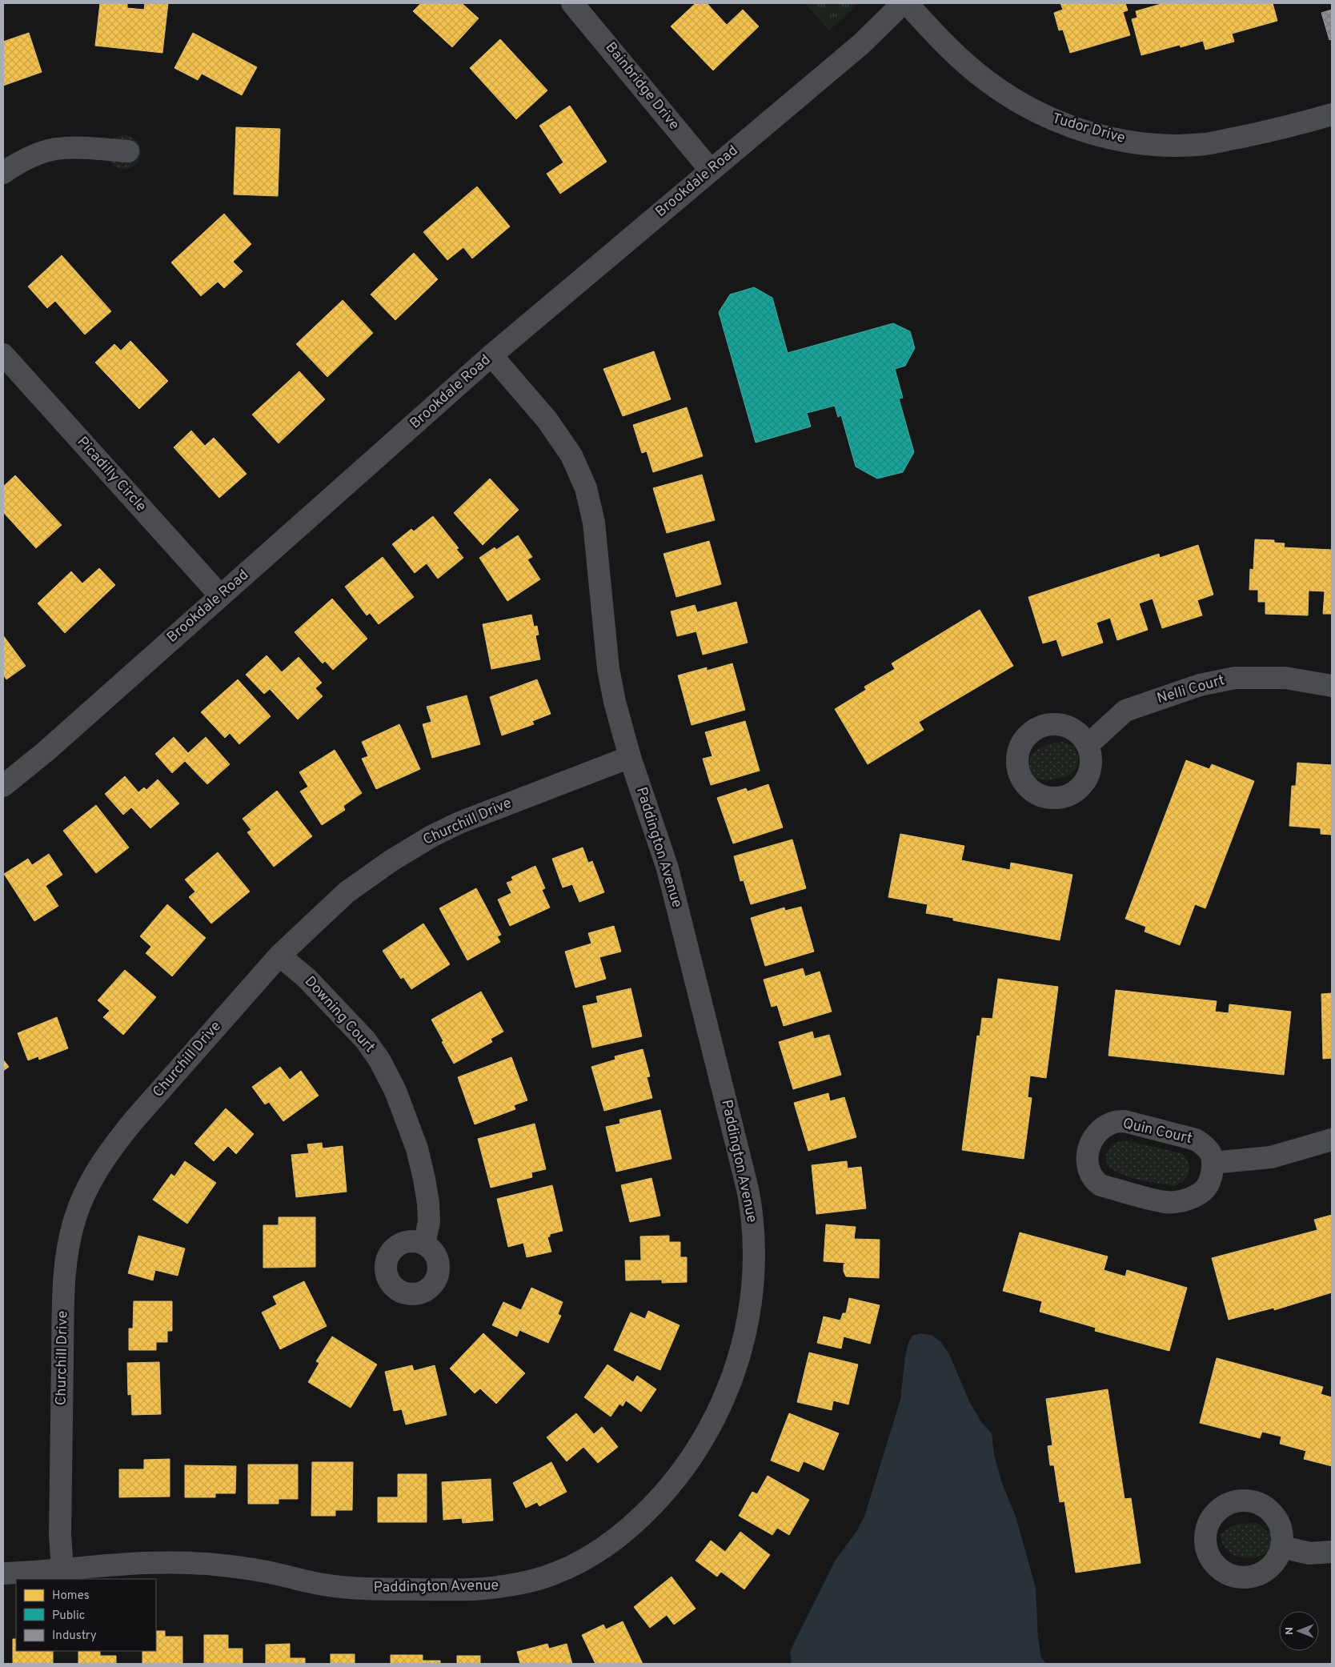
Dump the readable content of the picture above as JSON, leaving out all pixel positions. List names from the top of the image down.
{
  "streets": {
    "street": [
      "Bainbridge Drive",
      "Tudor Drive",
      "Brookdale Road",
      "Picadilly Circle",
      "Nelli Court",
      "Churchill Drive",
      "Paddington Avenue",
      "Downing Court",
      "Quin Court"
    ]
  },
  "crossings": [
    ["Bainbridge Drive", "Brookdale Road"],
    ["Brookdale Road", "Picadilly Circle"],
    ["Brookdale Road", "Paddington Avenue"],
    ["Churchill Drive", "Paddington Avenue"],
    ["Churchill Drive", "Downing Court"]
  ],
  "legend": ["Homes", "Public", "Industry"],
  "north": "left"
}
